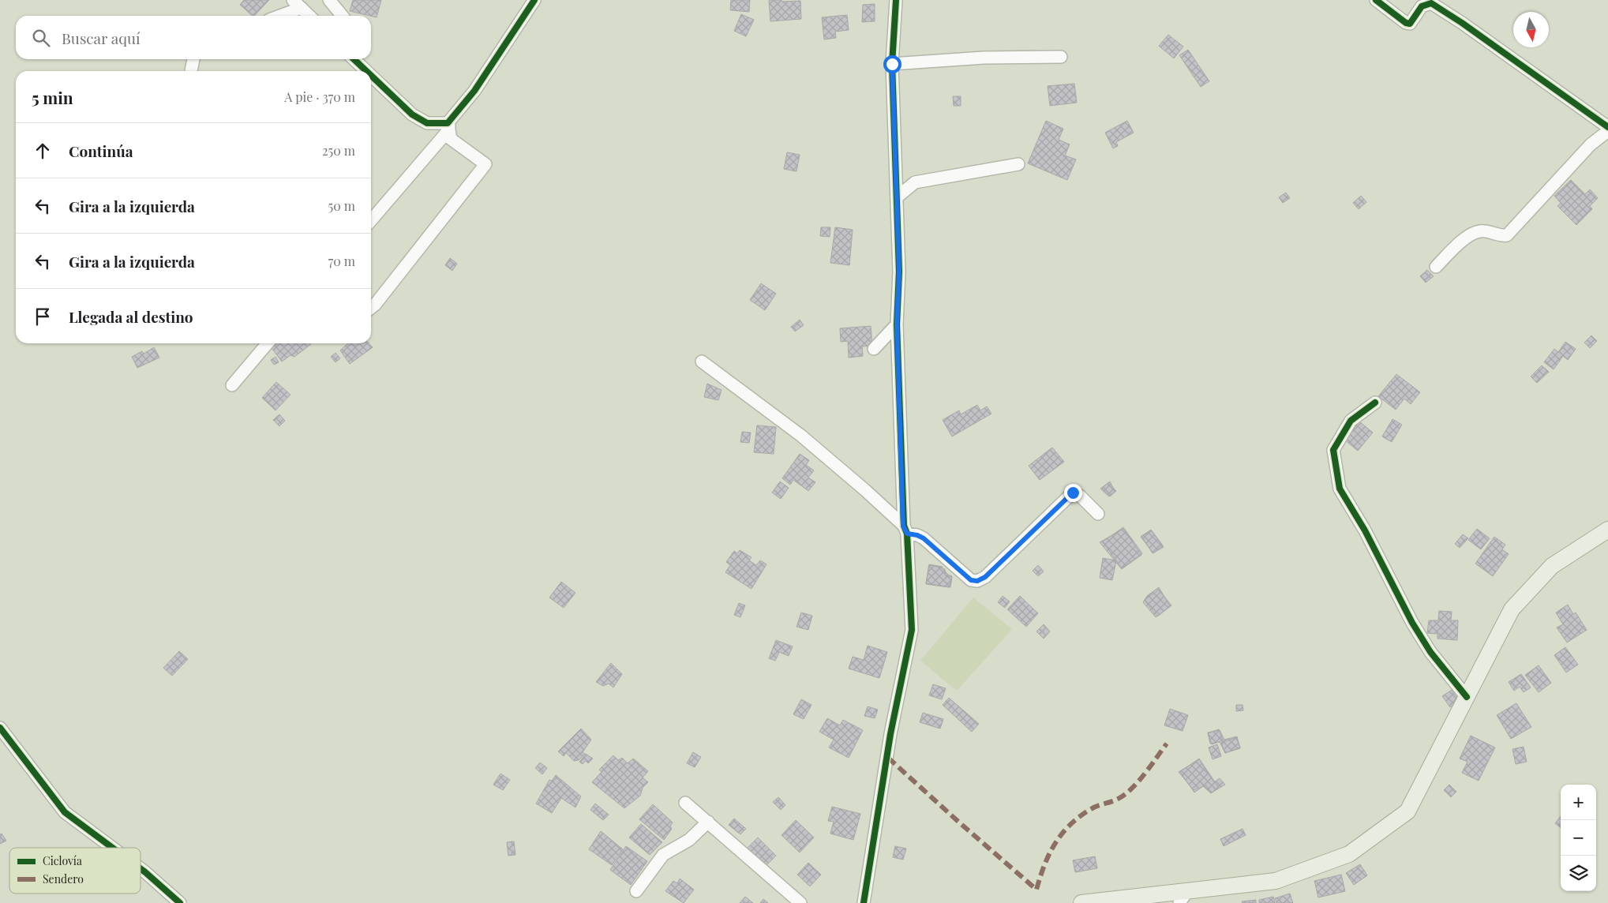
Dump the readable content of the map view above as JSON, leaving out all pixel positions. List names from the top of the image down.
{
  "legend": ["Ciclovía", "Sendero"],
  "north": "bottom",
  "page": {
    "search": "Buscar aquí",
    "heading": ["5 min", "A pie · 370 m"],
    "list": [
      ["Continúa", "250 m"],
      ["Gira a la izquierda", "50 m"],
      ["Gira a la izquierda", "70 m"],
      "Llegada al destino"
    ],
    "map_buttons": ["+", "−"]
  }
}
